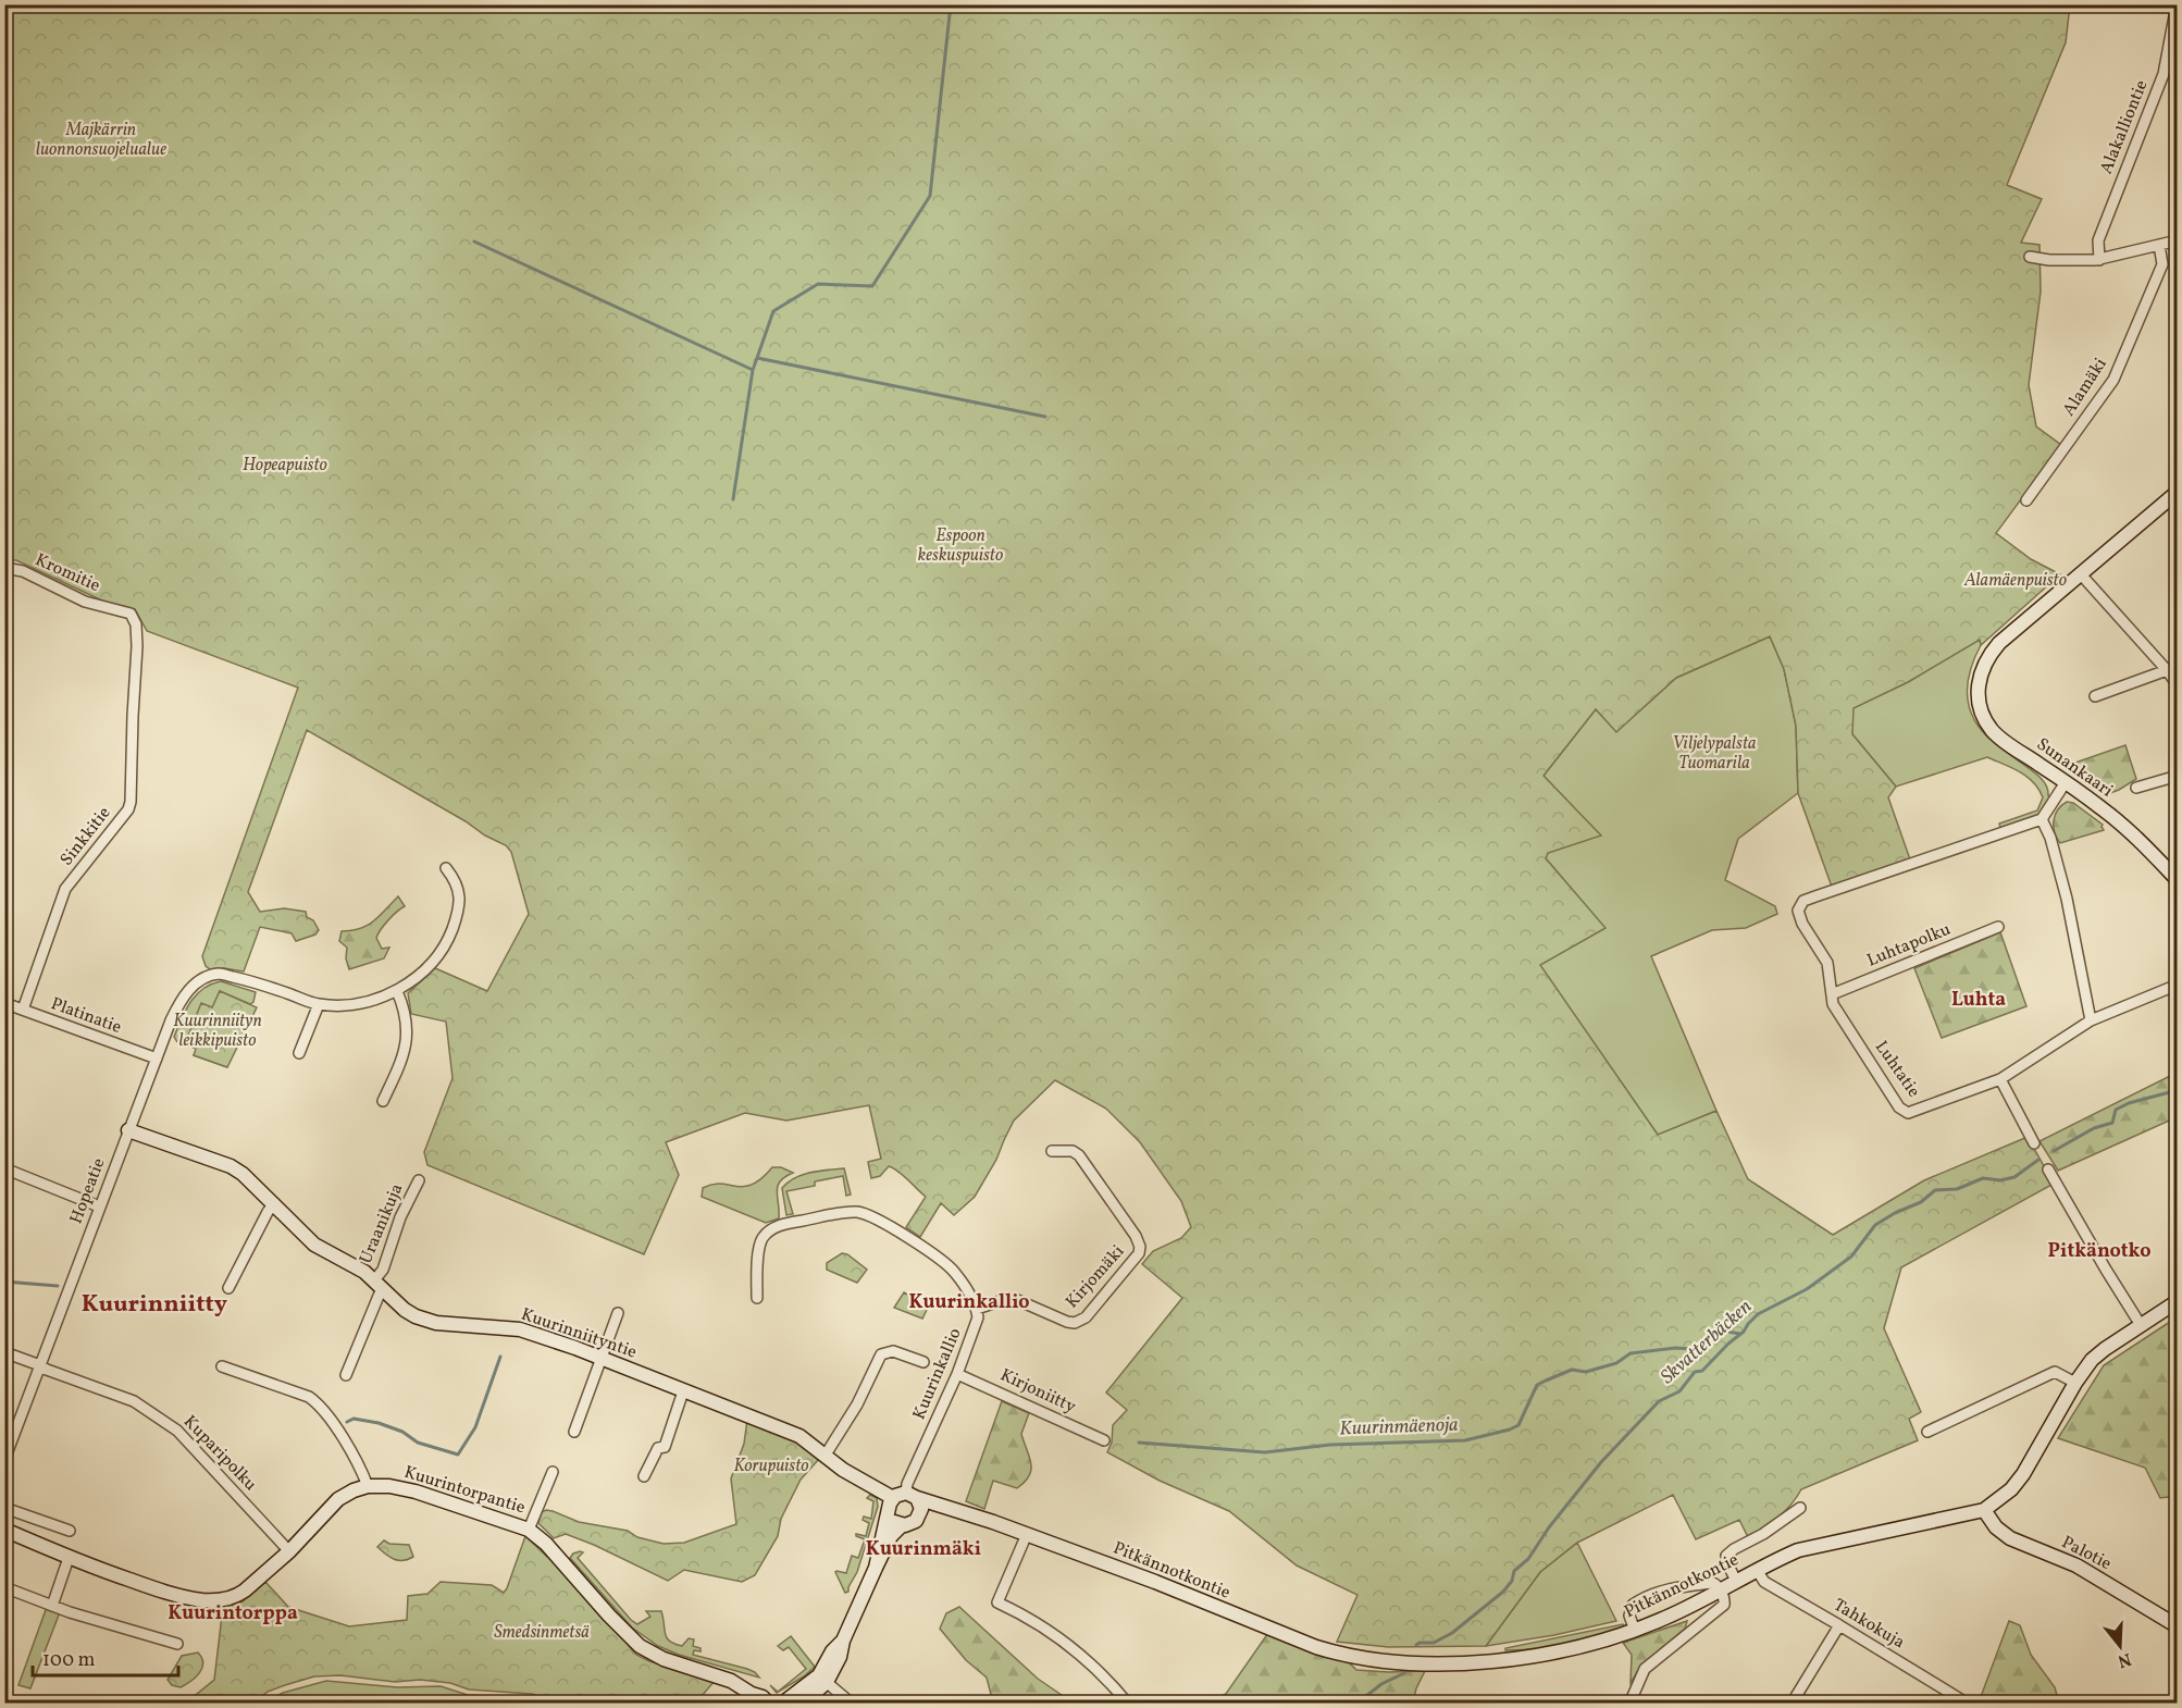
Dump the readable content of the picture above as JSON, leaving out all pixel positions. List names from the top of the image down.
{
  "streets": {
    "street": [
      "Alakalliontie",
      "Alamäki",
      "Kromitie",
      "Sunankaari",
      "Sinkkitie",
      "Luhtapolku",
      "Platinatie",
      "Luhtatie",
      "Hopeatie",
      "Uraanikuja",
      "Kirjomäki",
      "Kuurinniityntie",
      "Kuurinkallio",
      "Kirjoniitty",
      "Kuparipolku",
      "Kuurintorpantie",
      "Palotie",
      "Pitkännotkontie",
      "Tahkokuja"
    ]
  },
  "crossings": [
    ["Kromitie", "Sinkkitie"],
    ["Sinkkitie", "Platinatie"],
    ["Luhtapolku", "Luhtatie"],
    ["Platinatie", "Hopeatie"],
    ["Hopeatie", "Kuurinniityntie"],
    ["Hopeatie", "Kuparipolku"],
    ["Uraanikuja", "Kuurinniityntie"],
    ["Kirjomäki", "Kuurinkallio"],
    ["Kuurinniityntie", "Kuurinkallio"],
    ["Kuurinniityntie", "Pitkännotkontie"],
    ["Kuurinkallio", "Kirjoniitty"],
    ["Kuurinkallio", "Pitkännotkontie"],
    ["Kuparipolku", "Kuurintorpantie"],
    ["Palotie", "Pitkännotkontie"],
    ["Pitkännotkontie", "Tahkokuja"]
  ],
  "districts": [
    "Luhta",
    "Pitkänotko",
    "Kuurinkallio",
    "Kuurinniitty",
    "Kuurinmäki",
    "Kuurintorppa"
  ],
  "water": ["Skvatterbäcken", "Kuurinmäenoja"],
  "parks": [
    "Majkärrin luonnonsuojelualue",
    "Hopeapuisto",
    "Espoon keskuspuisto",
    "Alamäenpuisto",
    "Viljelypalsta Tuomarila",
    "Kuurinniityn leikkipuisto",
    "Korupuisto",
    "Smedsinmetsä"
  ],
  "scale_bar": "100 m",
  "north": "bottom"
}
